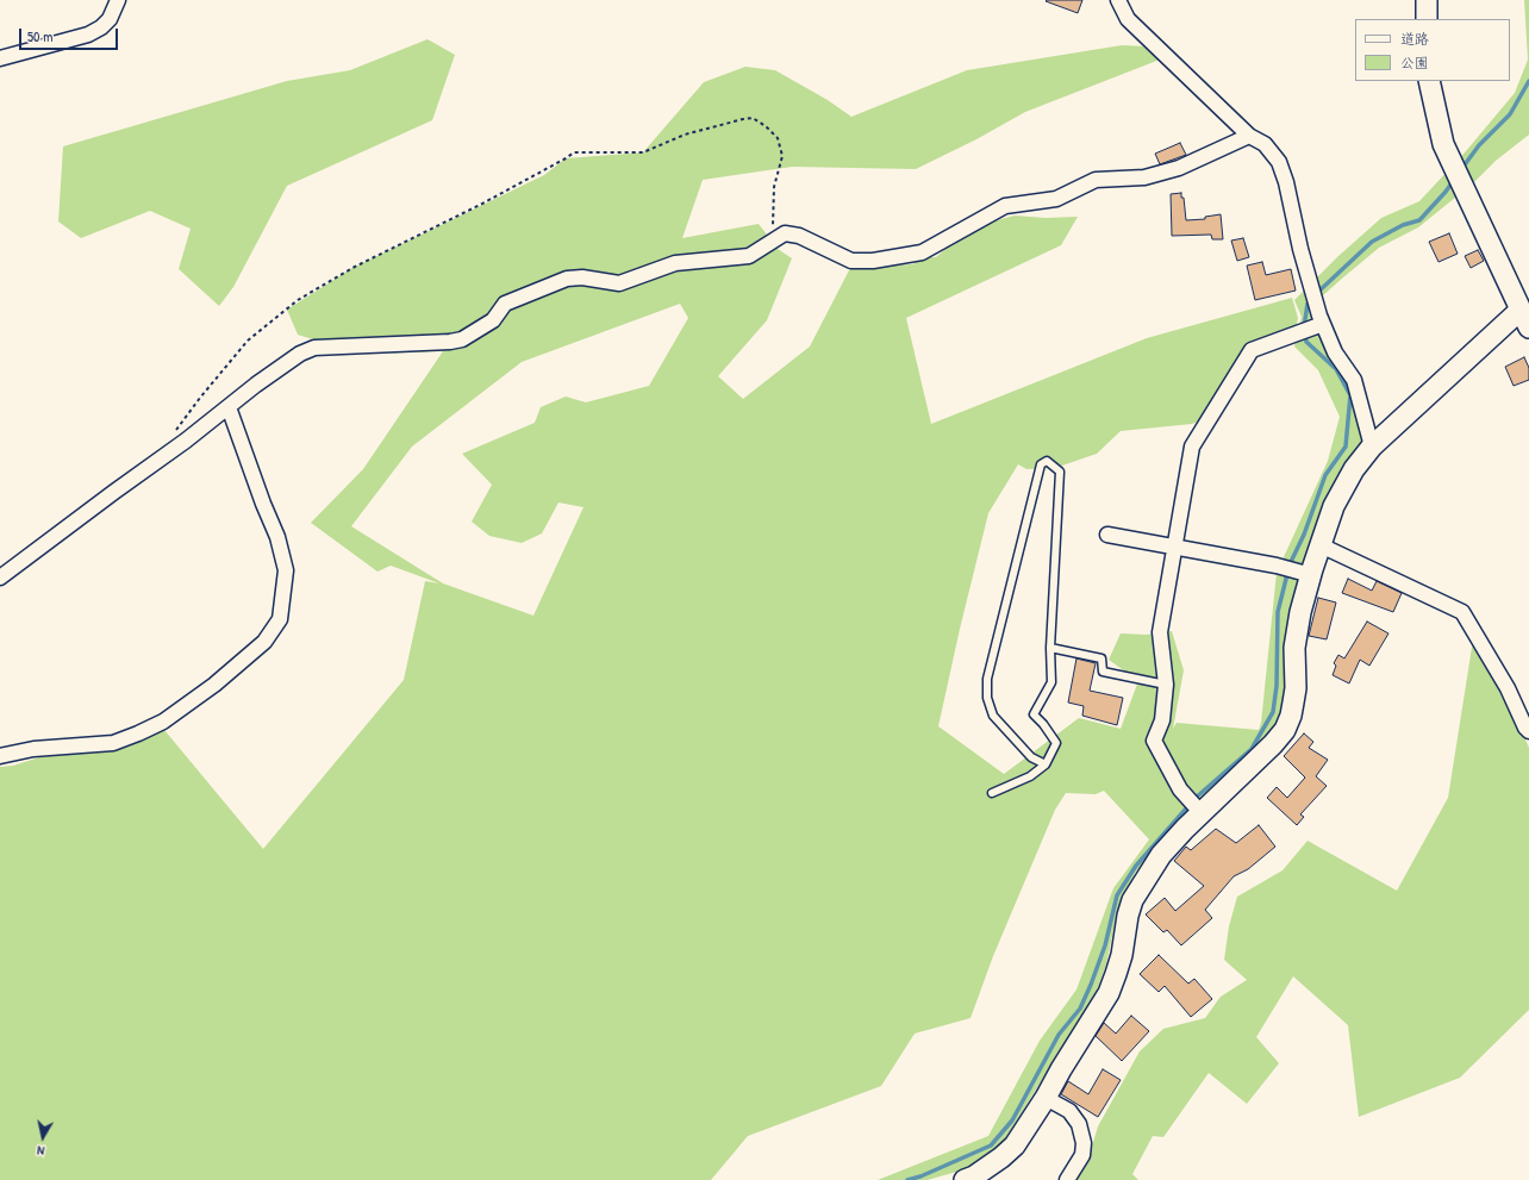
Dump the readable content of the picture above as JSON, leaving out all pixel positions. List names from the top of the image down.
{
  "legend": ["道路", "公園"],
  "scale_bar": "50 m",
  "north": "bottom"
}
